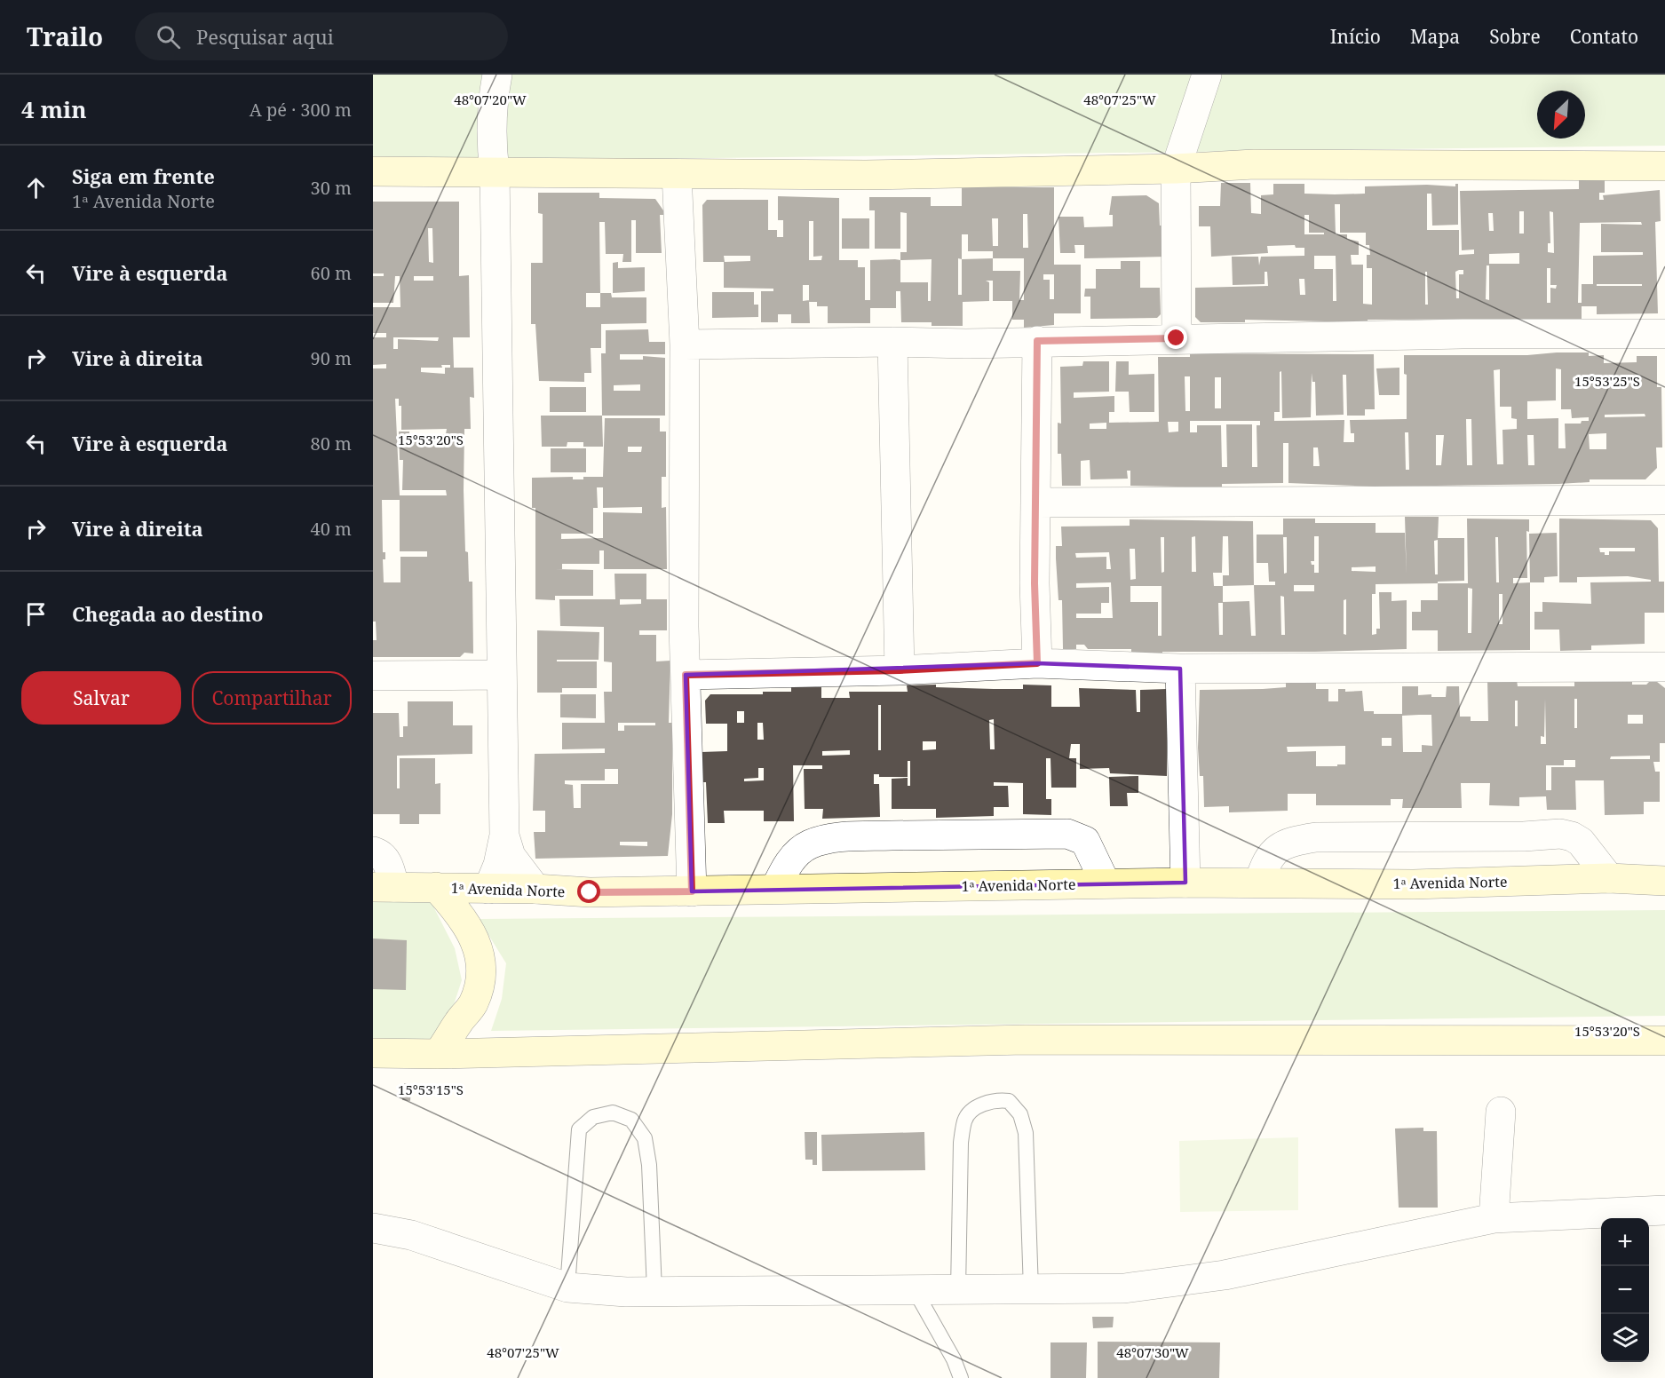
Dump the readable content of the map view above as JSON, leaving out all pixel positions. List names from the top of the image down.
{
  "streets": {
    "main road": ["1ᵃ Avenida Norte"]
  },
  "north": "bottom left",
  "page": {
    "header": "Trailo",
    "search": "Pesquisar aqui",
    "nav": [
      "Início",
      "Mapa",
      "Sobre",
      "Contato"
    ],
    "heading": ["4 min", "A pé · 300 m"],
    "list": [
      ["Siga em frente", "1ᵃ Avenida Norte", "30 m"],
      ["Vire à esquerda", "60 m"],
      ["Vire à direita", "90 m"],
      ["Vire à esquerda", "80 m"],
      ["Vire à direita", "40 m"],
      "Chegada ao destino"
    ],
    "buttons": ["Salvar", "Compartilhar"],
    "map_buttons": ["+", "−"]
  },
  "coordinates": [
    "48°07'20\"W",
    "48°07'25\"W",
    "15°53'25\"S",
    "15°53'20\"S",
    "15°53'15\"S",
    "48°07'30\"W"
  ]
}
